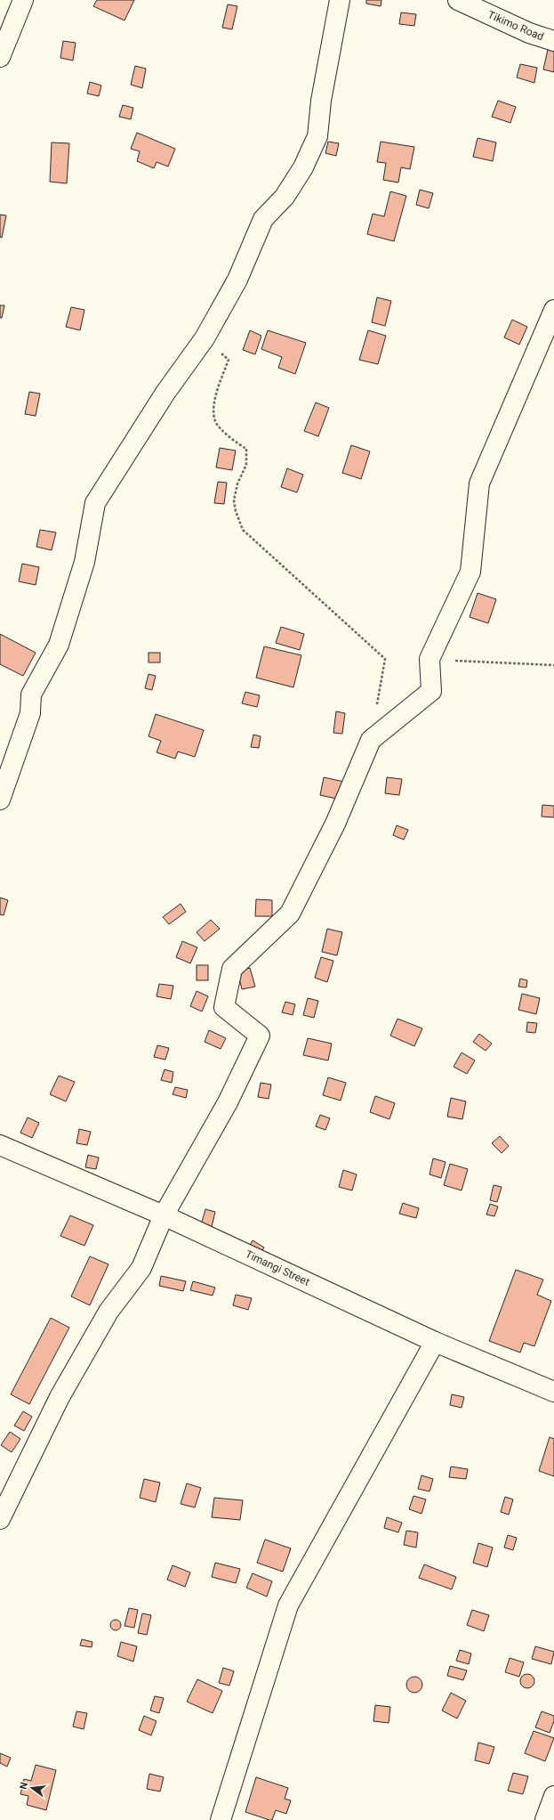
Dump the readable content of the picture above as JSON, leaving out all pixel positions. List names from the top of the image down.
{
  "streets": {
    "street": ["Tikimo Road", "Timangi Street"]
  },
  "north": "left"
}
